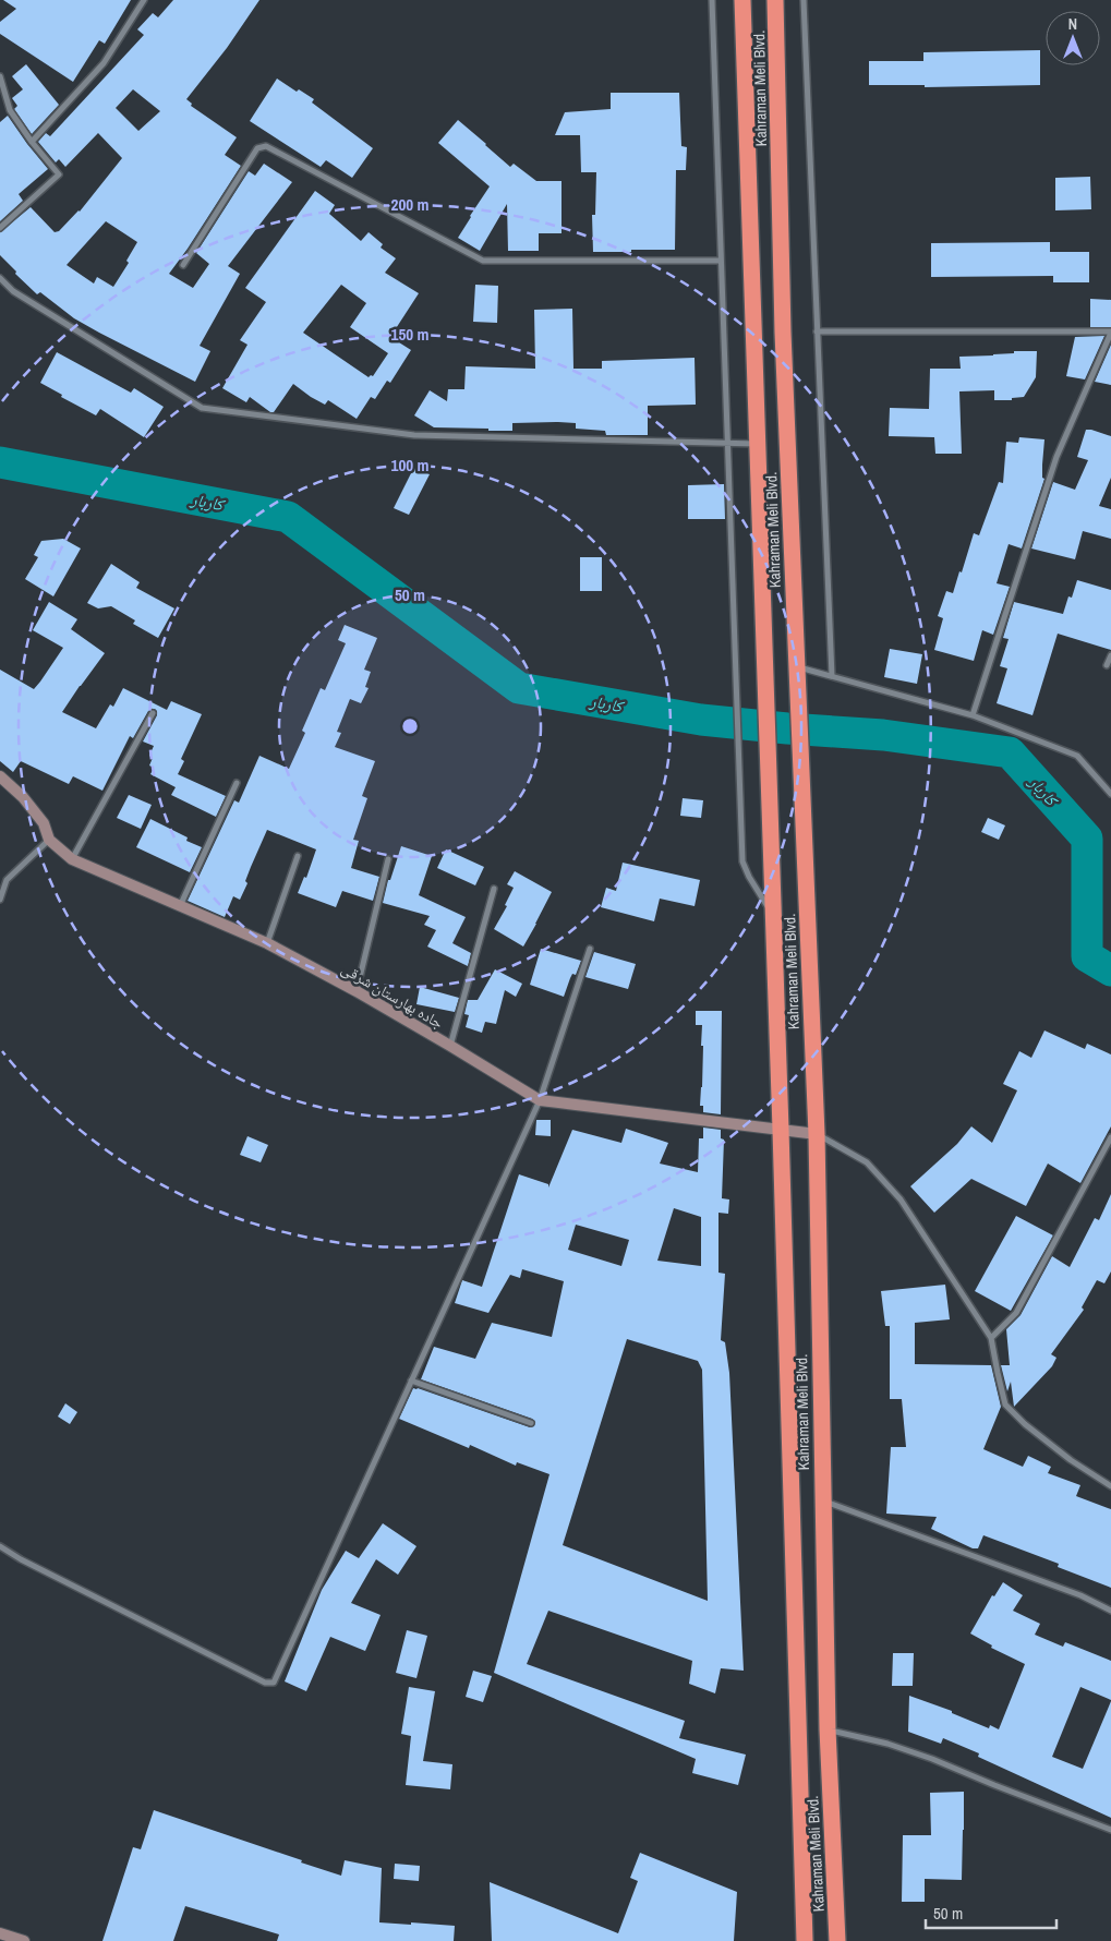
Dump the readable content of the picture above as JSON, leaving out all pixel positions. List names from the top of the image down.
{
  "streets": {
    "highway": ["Kahraman Meli Blvd."],
    "street": ["جاده بهارستان شرقی"]
  },
  "crossings": [
    ["Kahraman Meli Blvd.", "جاده بهارستان شرقی"]
  ],
  "water": ["کاربار"],
  "scale_bar": "50 m",
  "north": "top",
  "rings": [
    "200 m",
    "150 m",
    "100 m",
    "50 m"
  ]
}
